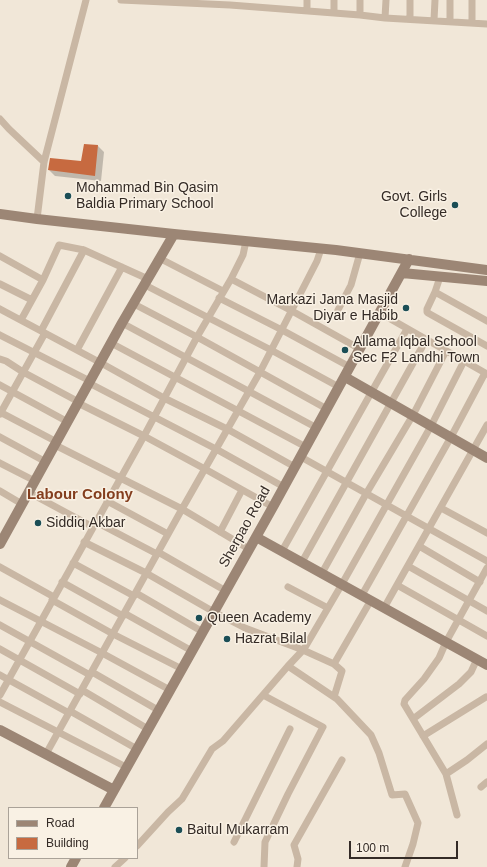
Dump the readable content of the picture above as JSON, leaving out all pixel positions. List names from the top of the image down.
{
  "streets": {
    "street": ["Sherpao Road"]
  },
  "districts": ["Labour Colony"],
  "places": [
    "Mohammad Bin Qasim Baldia Primary School",
    "Govt. Girls College",
    "Markazi Jama Masjid Diyar e Habib",
    "Allama Iqbal School Sec F2 Landhi Town",
    "Siddiq Akbar",
    "Queen Academy",
    "Hazrat Bilal",
    "Baitul Mukarram"
  ],
  "legend": ["Road", "Building"],
  "scale_bar": "100 m"
}
